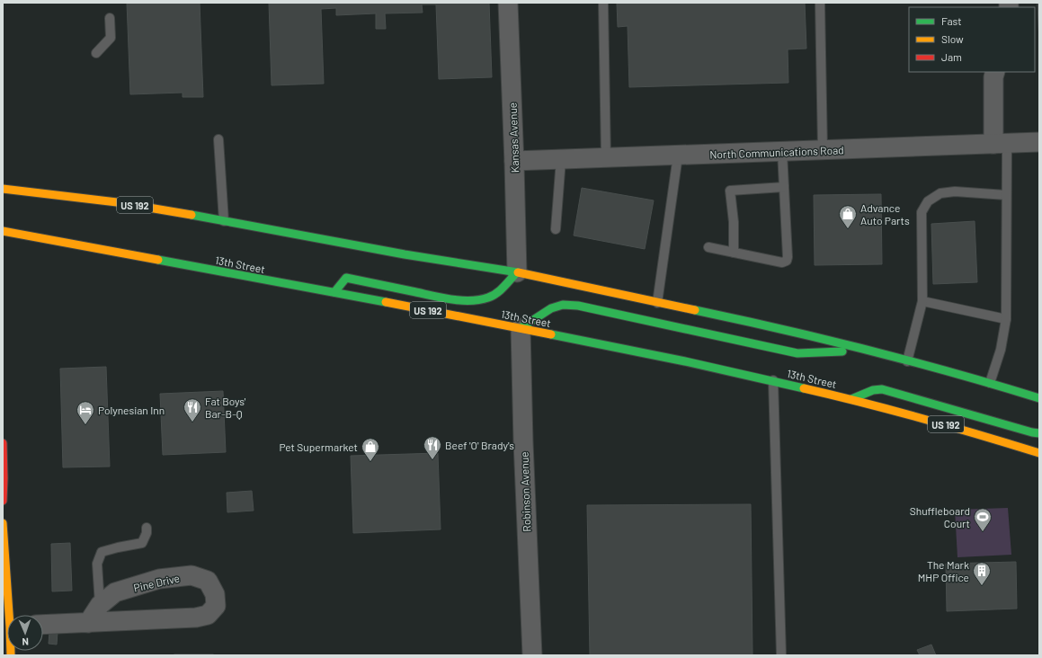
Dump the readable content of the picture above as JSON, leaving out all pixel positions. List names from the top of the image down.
{
  "streets": {
    "main road": ["US 192", "13th Street"],
    "street": [
      "Kansas Avenue",
      "North Communications Road",
      "Robinson Avenue",
      "Pine Drive"
    ]
  },
  "crossings": [
    ["Kansas Avenue", "North Communications Road"],
    ["Kansas Avenue", "US 192"],
    ["13th Street", "Robinson Avenue"]
  ],
  "places": {
    "shop": ["Advance Auto Parts", "Pet Supermarket"],
    "restaurant": ["Fat Boys' Bar-B-Q", "Beef 'O' Brady's"],
    "hotel": ["Polynesian Inn"],
    "sports": ["Shuffleboard Court"],
    "building": ["The Mark MHP Office"]
  },
  "legend": ["Fast", "Slow", "Jam"],
  "north": "bottom"
}
